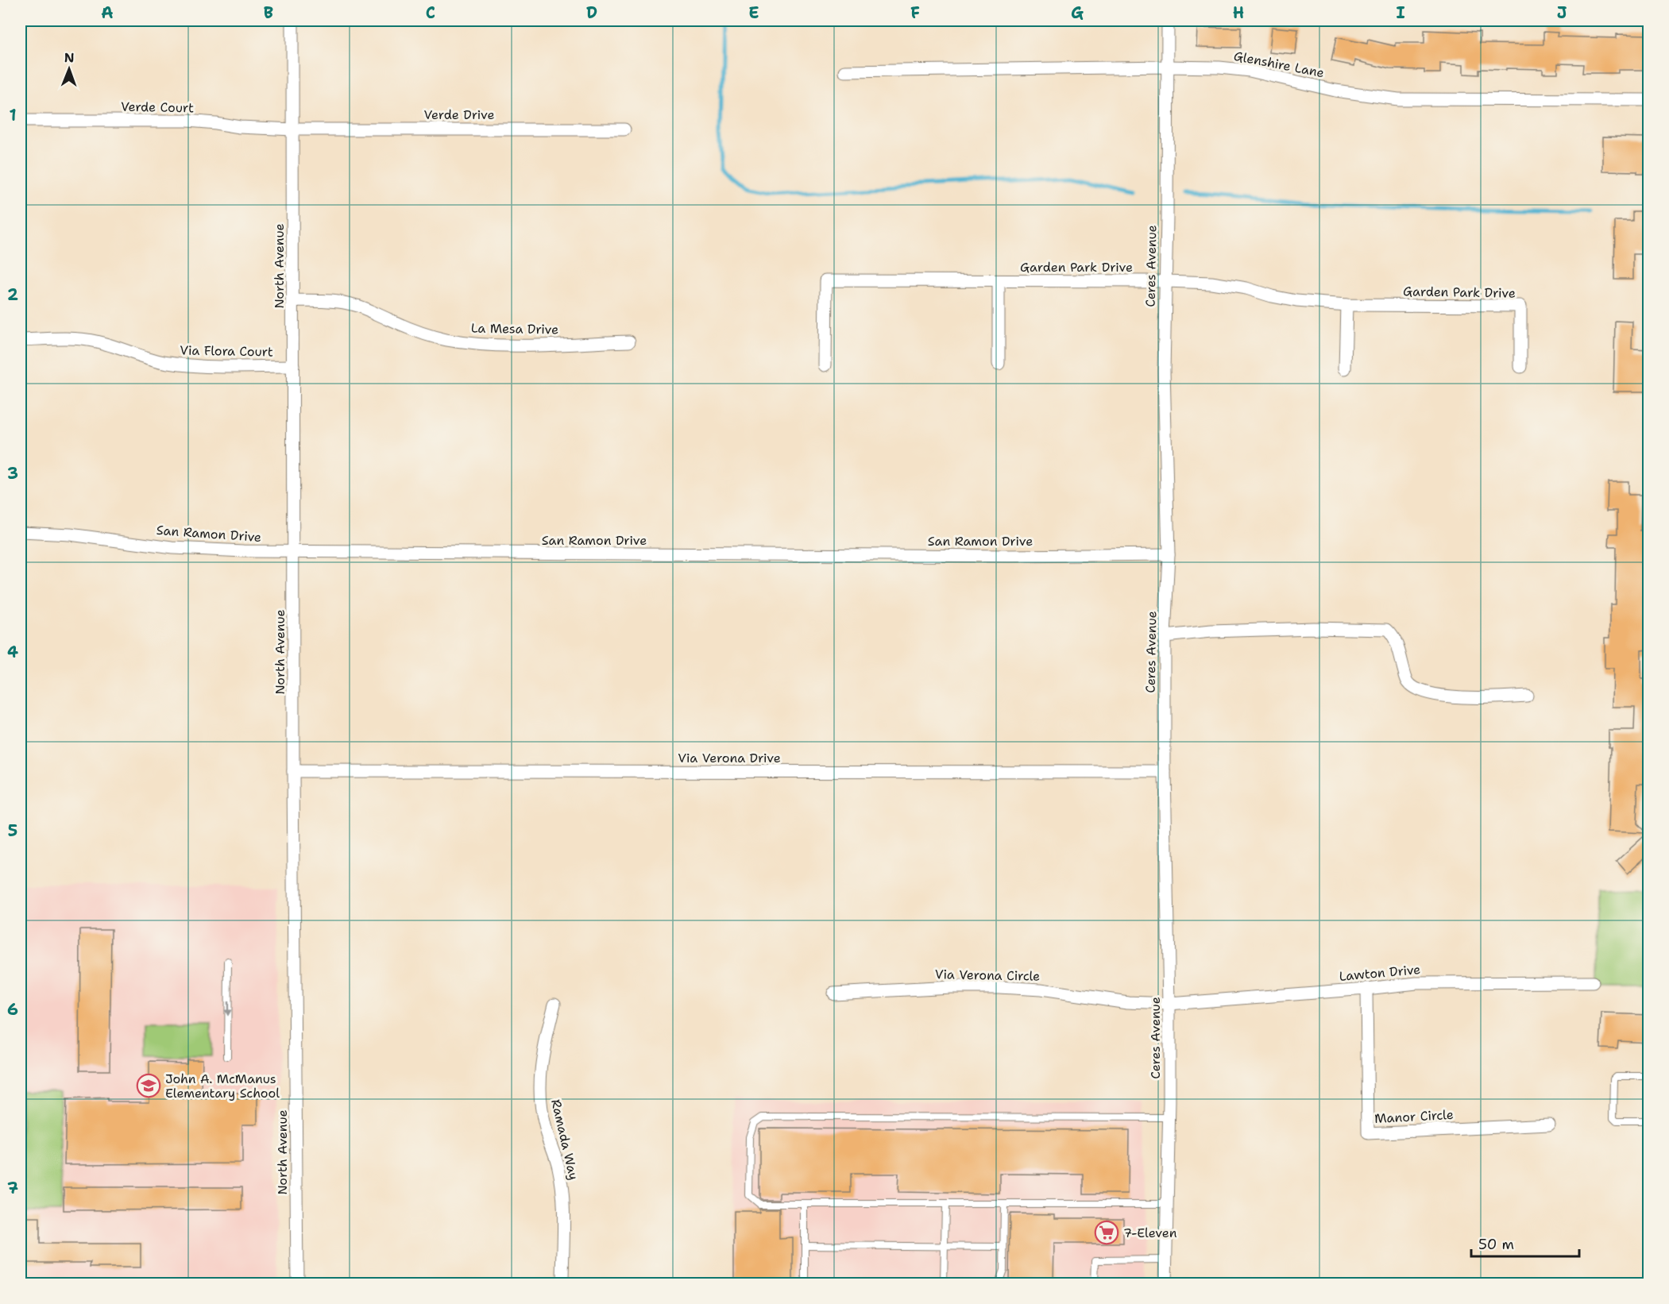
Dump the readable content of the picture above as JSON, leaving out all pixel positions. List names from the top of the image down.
{
  "streets": {
    "street": [
      "Glenshire Lane",
      "Verde Court",
      "Verde Drive",
      "North Avenue",
      "Ceres Avenue",
      "Garden Park Drive",
      "La Mesa Drive",
      "Via Flora Court",
      "San Ramon Drive",
      "Via Verona Drive",
      "Lawton Drive",
      "Via Verona Circle",
      "Manor Circle",
      "Ramada Way"
    ]
  },
  "crossings": [
    ["Glenshire Lane", "Ceres Avenue"],
    ["Verde Court", "Verde Drive"],
    ["Verde Court", "North Avenue"],
    ["Verde Drive", "North Avenue"],
    ["North Avenue", "La Mesa Drive"],
    ["North Avenue", "Via Flora Court"],
    ["North Avenue", "San Ramon Drive"],
    ["North Avenue", "Via Verona Drive"],
    ["Ceres Avenue", "Garden Park Drive"],
    ["Ceres Avenue", "San Ramon Drive"],
    ["Ceres Avenue", "Via Verona Drive"],
    ["Ceres Avenue", "Lawton Drive"],
    ["Ceres Avenue", "Via Verona Circle"],
    ["Lawton Drive", "Via Verona Circle"],
    ["Lawton Drive", "Manor Circle"]
  ],
  "places": {
    "school or university": ["John A. McManus Elementary School"],
    "supermarket": ["7-Eleven"]
  },
  "scale_bar": "50 m",
  "north": "top",
  "grid": {
    "columns": [
      "A",
      "B",
      "C",
      "D",
      "E",
      "F",
      "G",
      "H",
      "I",
      "J"
    ],
    "rows": [
      "1",
      "2",
      "3",
      "4",
      "5",
      "6",
      "7"
    ]
  }
}
